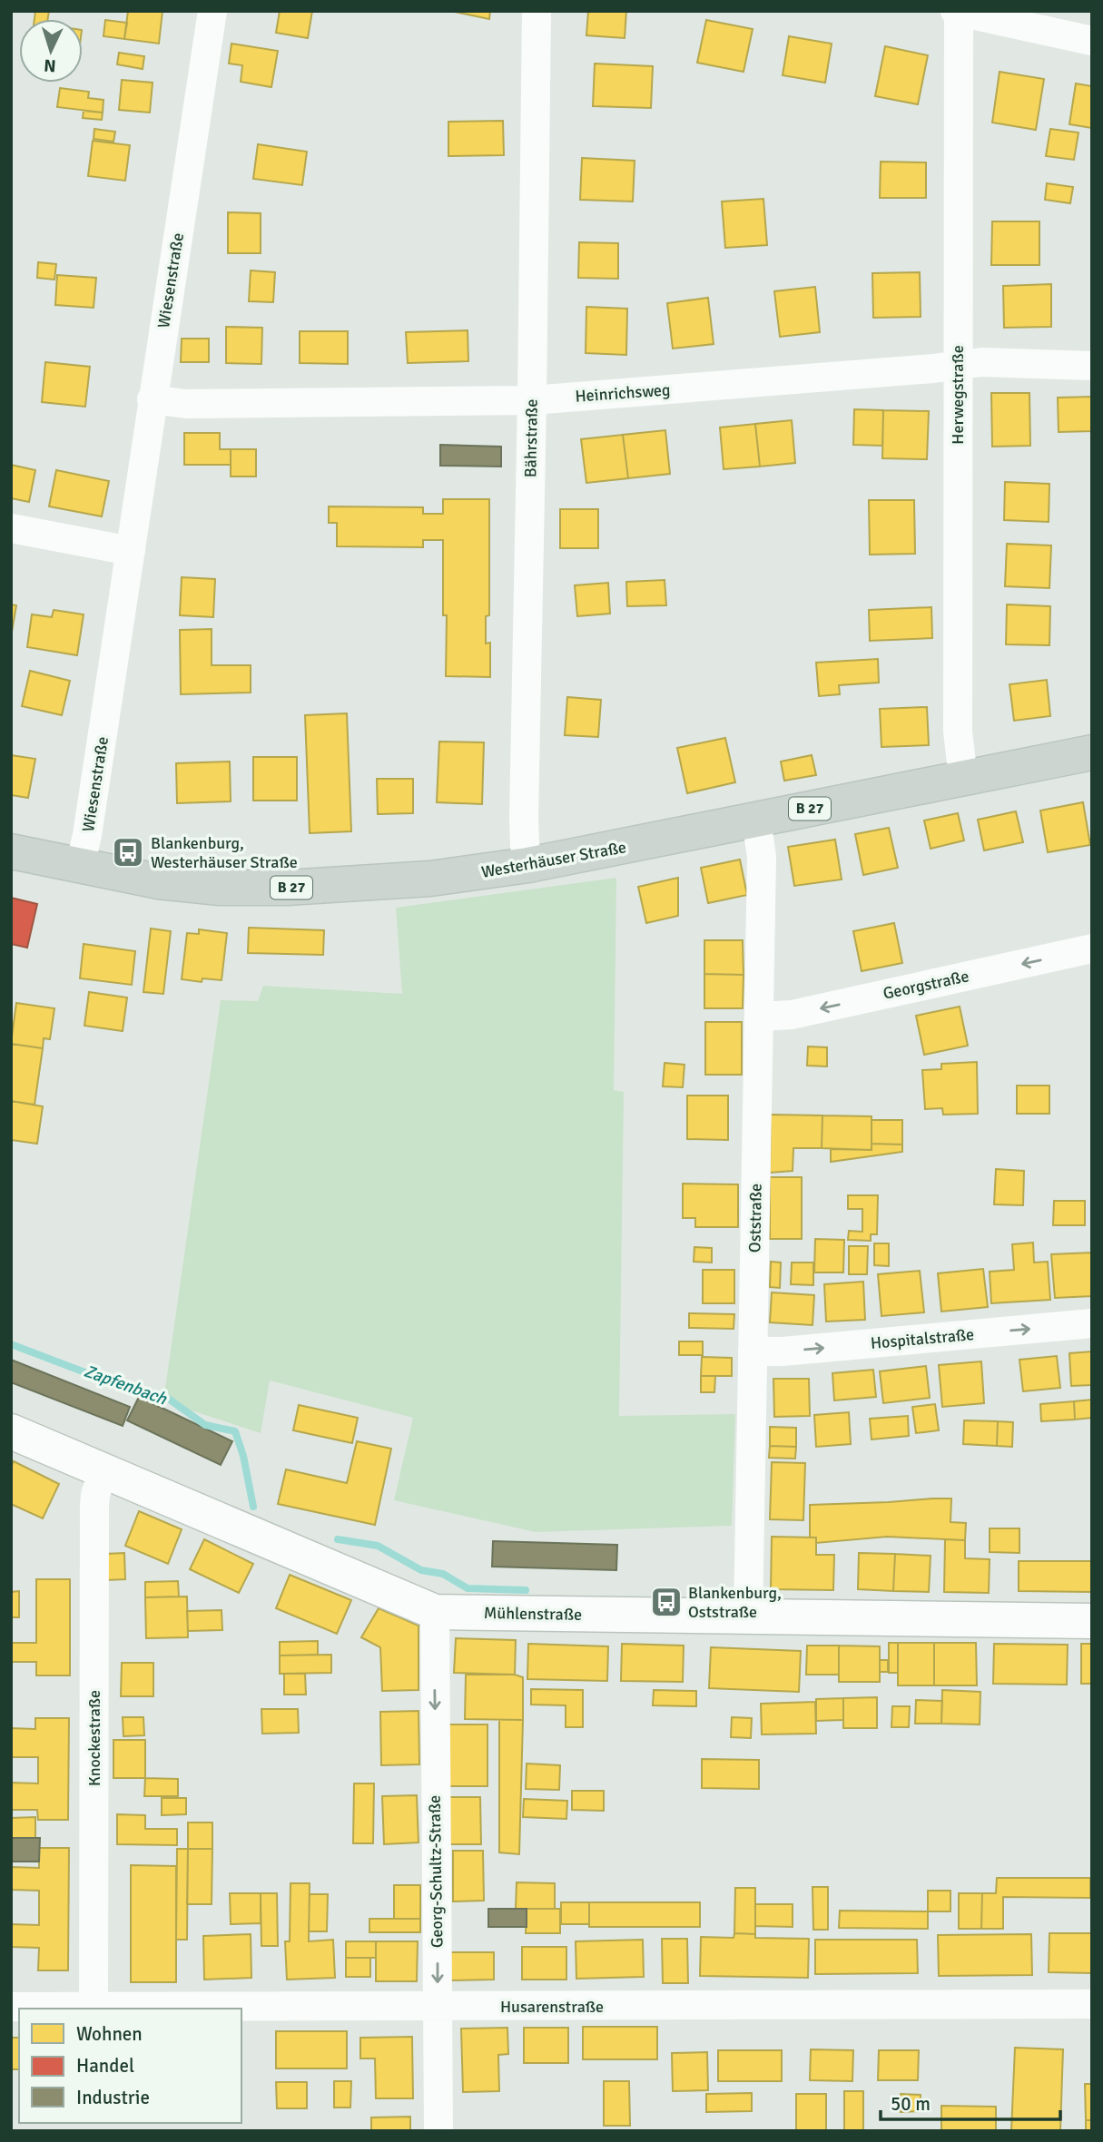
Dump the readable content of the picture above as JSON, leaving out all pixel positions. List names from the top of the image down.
{
  "streets": {
    "main road": ["B 27", "Westerhäuser Straße"],
    "street": [
      "Wiesenstraße",
      "Heinrichsweg",
      "Herwegstraße",
      "Bährstraße",
      "Georgstraße",
      "Oststraße",
      "Hospitalstraße",
      "Mühlenstraße",
      "Knockestraße",
      "Georg-Schultz-Straße",
      "Husarenstraße"
    ]
  },
  "crossings": [
    ["Wiesenstraße", "Heinrichsweg"],
    ["Wiesenstraße", "Westerhäuser Straße"],
    ["Heinrichsweg", "Herwegstraße"],
    ["Heinrichsweg", "Bährstraße"],
    ["Herwegstraße", "Westerhäuser Straße"],
    ["Bährstraße", "Westerhäuser Straße"],
    ["Westerhäuser Straße", "Oststraße"],
    ["Georgstraße", "Oststraße"],
    ["Oststraße", "Hospitalstraße"],
    ["Oststraße", "Mühlenstraße"],
    ["Mühlenstraße", "Knockestraße"],
    ["Mühlenstraße", "Georg-Schultz-Straße"],
    ["Knockestraße", "Husarenstraße"],
    ["Georg-Schultz-Straße", "Husarenstraße"]
  ],
  "one_way": ["Georgstraße", "Hospitalstraße", "Georg-Schultz-Straße"],
  "water": ["Zapfenbach"],
  "places": {
    "bus stop": ["Blankenburg, Westerhäuser Straße", "Blankenburg, Oststraße"]
  },
  "legend": ["Wohnen", "Handel", "Industrie"],
  "scale_bar": "50 m",
  "north": "bottom"
}
